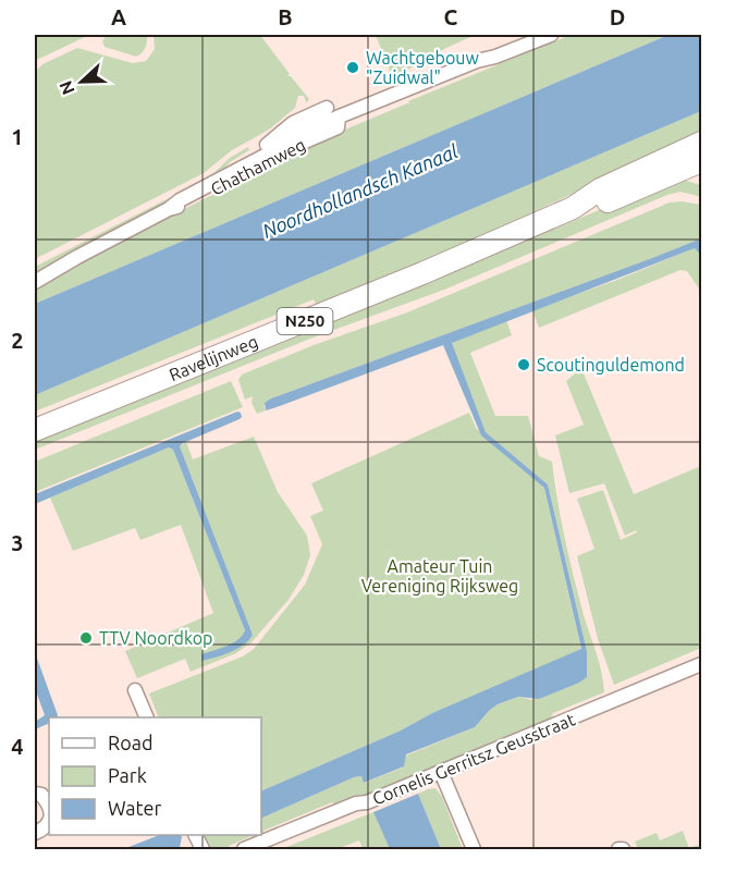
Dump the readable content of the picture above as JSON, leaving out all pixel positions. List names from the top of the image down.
{
  "streets": {
    "main road": ["N250", "Ravelijnweg"],
    "street": ["Chathamweg", "Cornelis Gerritsz Geusstraat"]
  },
  "crossings": [
    ["N250", "Ravelijnweg"]
  ],
  "water": ["Noordhollandsch Kanaal"],
  "parks": ["Amateur Tuin Vereniging Rijksweg"],
  "places": ["Wachtgebouw \"Zuidwal\"", "Scoutinguldemond", "TTV Noordkop"],
  "legend": ["Road", "Park", "Water"],
  "north": "left",
  "grid": {
    "columns": [
      "A",
      "B",
      "C",
      "D"
    ],
    "rows": [
      "1",
      "2",
      "3",
      "4"
    ]
  }
}
